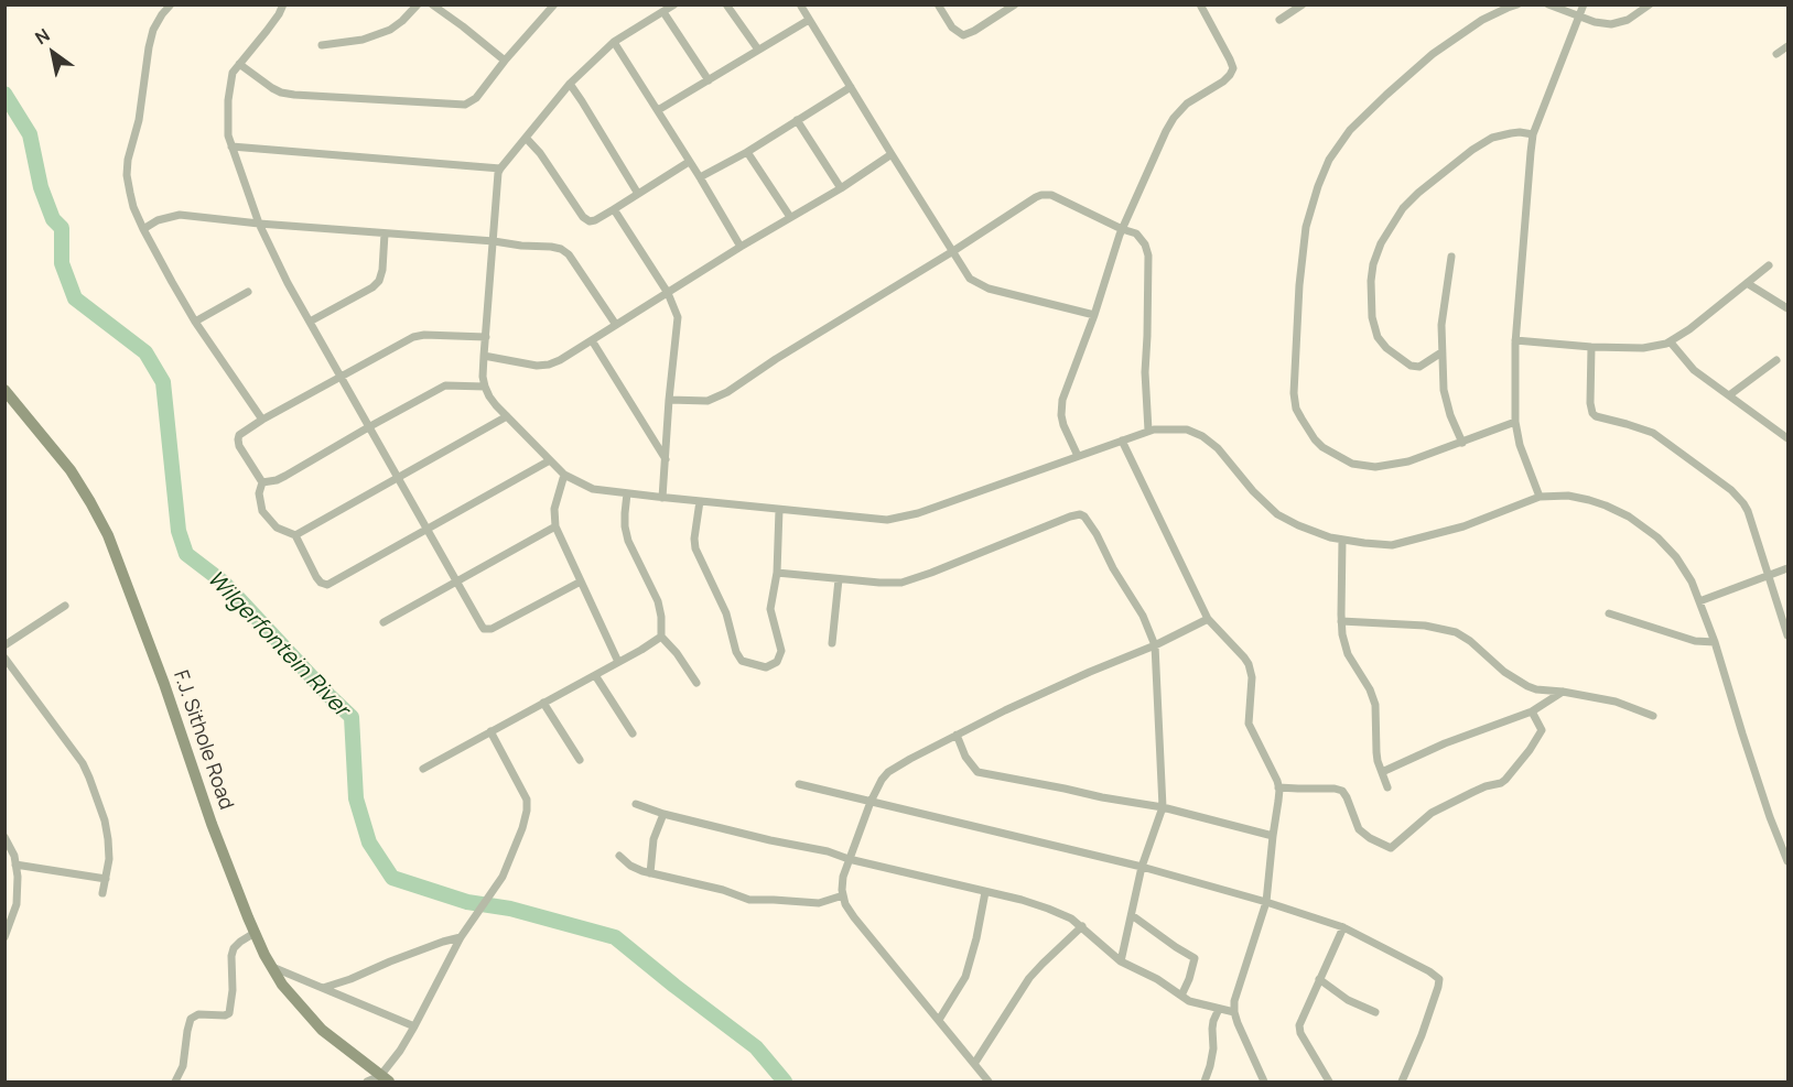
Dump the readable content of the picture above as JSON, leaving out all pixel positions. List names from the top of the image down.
{
  "streets": {
    "street": ["F.J. Sithole Road"]
  },
  "water": ["Wilgerfontein River"],
  "north": "top left"
}
